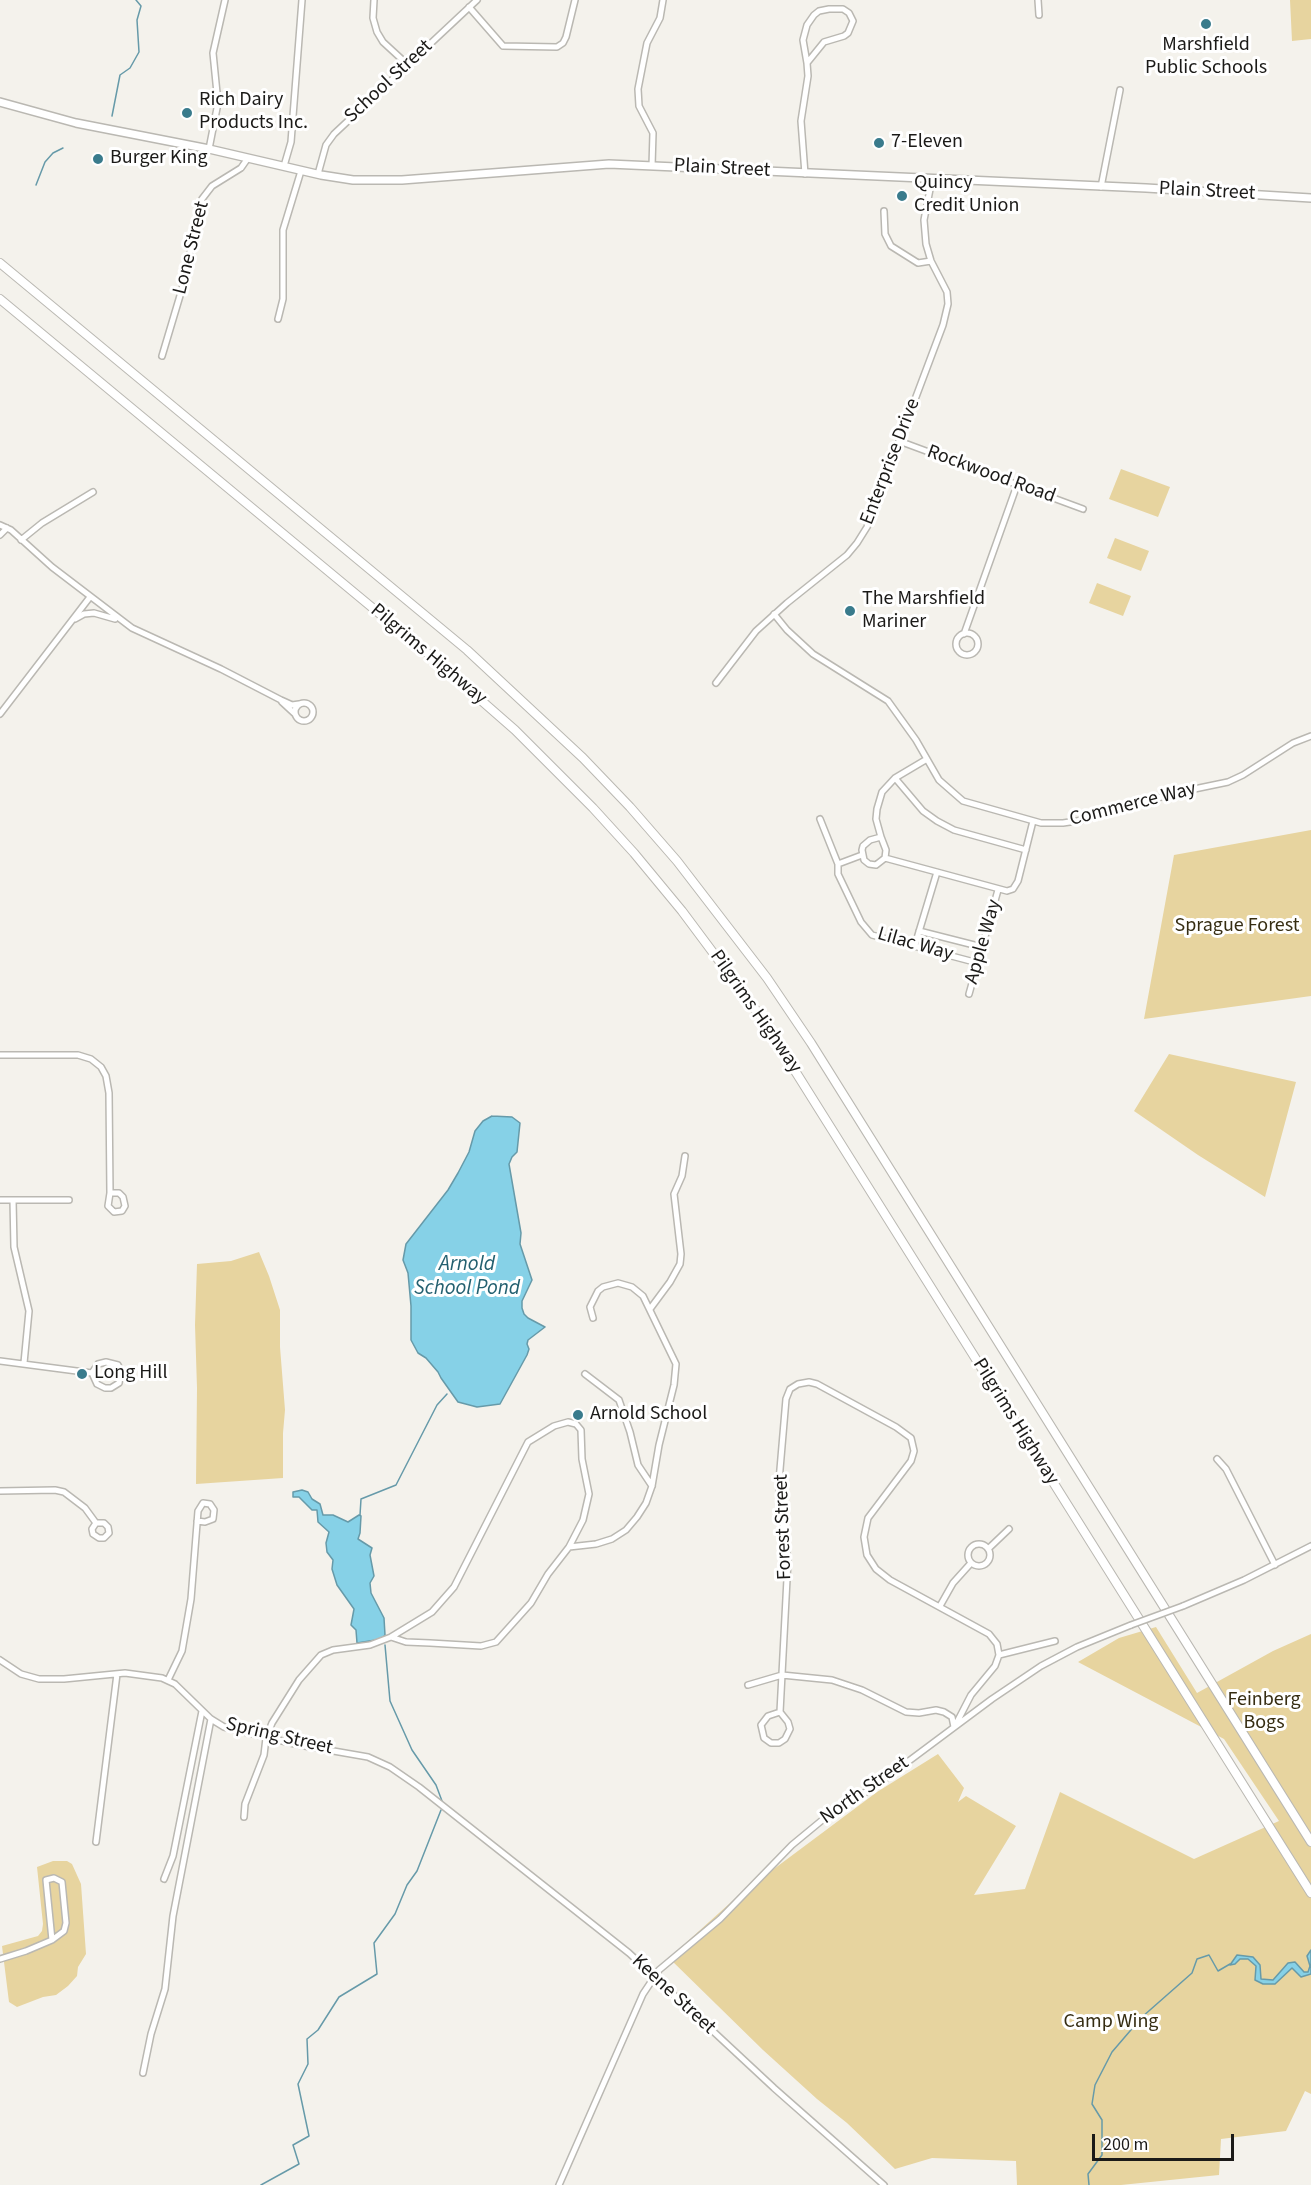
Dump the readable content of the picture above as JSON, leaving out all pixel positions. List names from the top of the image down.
{
  "streets": {
    "highway": ["Pilgrims Highway"],
    "main road": ["Plain Street"],
    "street": [
      "School Street",
      "Lone Street",
      "Enterprise Drive",
      "Rockwood Road",
      "Commerce Way",
      "Apple Way",
      "Lilac Way",
      "Forest Street",
      "Spring Street",
      "North Street",
      "Keene Street"
    ]
  },
  "crossings": [
    ["School Street", "Plain Street"],
    ["Plain Street", "Lone Street"],
    ["Plain Street", "Enterprise Drive"],
    ["Enterprise Drive", "Rockwood Road"],
    ["Enterprise Drive", "Commerce Way"],
    ["Apple Way", "Lilac Way"],
    ["Spring Street", "Keene Street"],
    ["North Street", "Keene Street"]
  ],
  "water": ["Arnold School Pond"],
  "parks": ["Sprague Forest", "Feinberg Bogs", "Camp Wing"],
  "places": [
    "Marshfield Public Schools",
    "Rich Dairy Products Inc.",
    "7-Eleven",
    "Burger King",
    "Quincy Credit Union",
    "The Marshfield Mariner",
    "Long Hill",
    "Arnold School"
  ],
  "scale_bar": "200 m"
}
